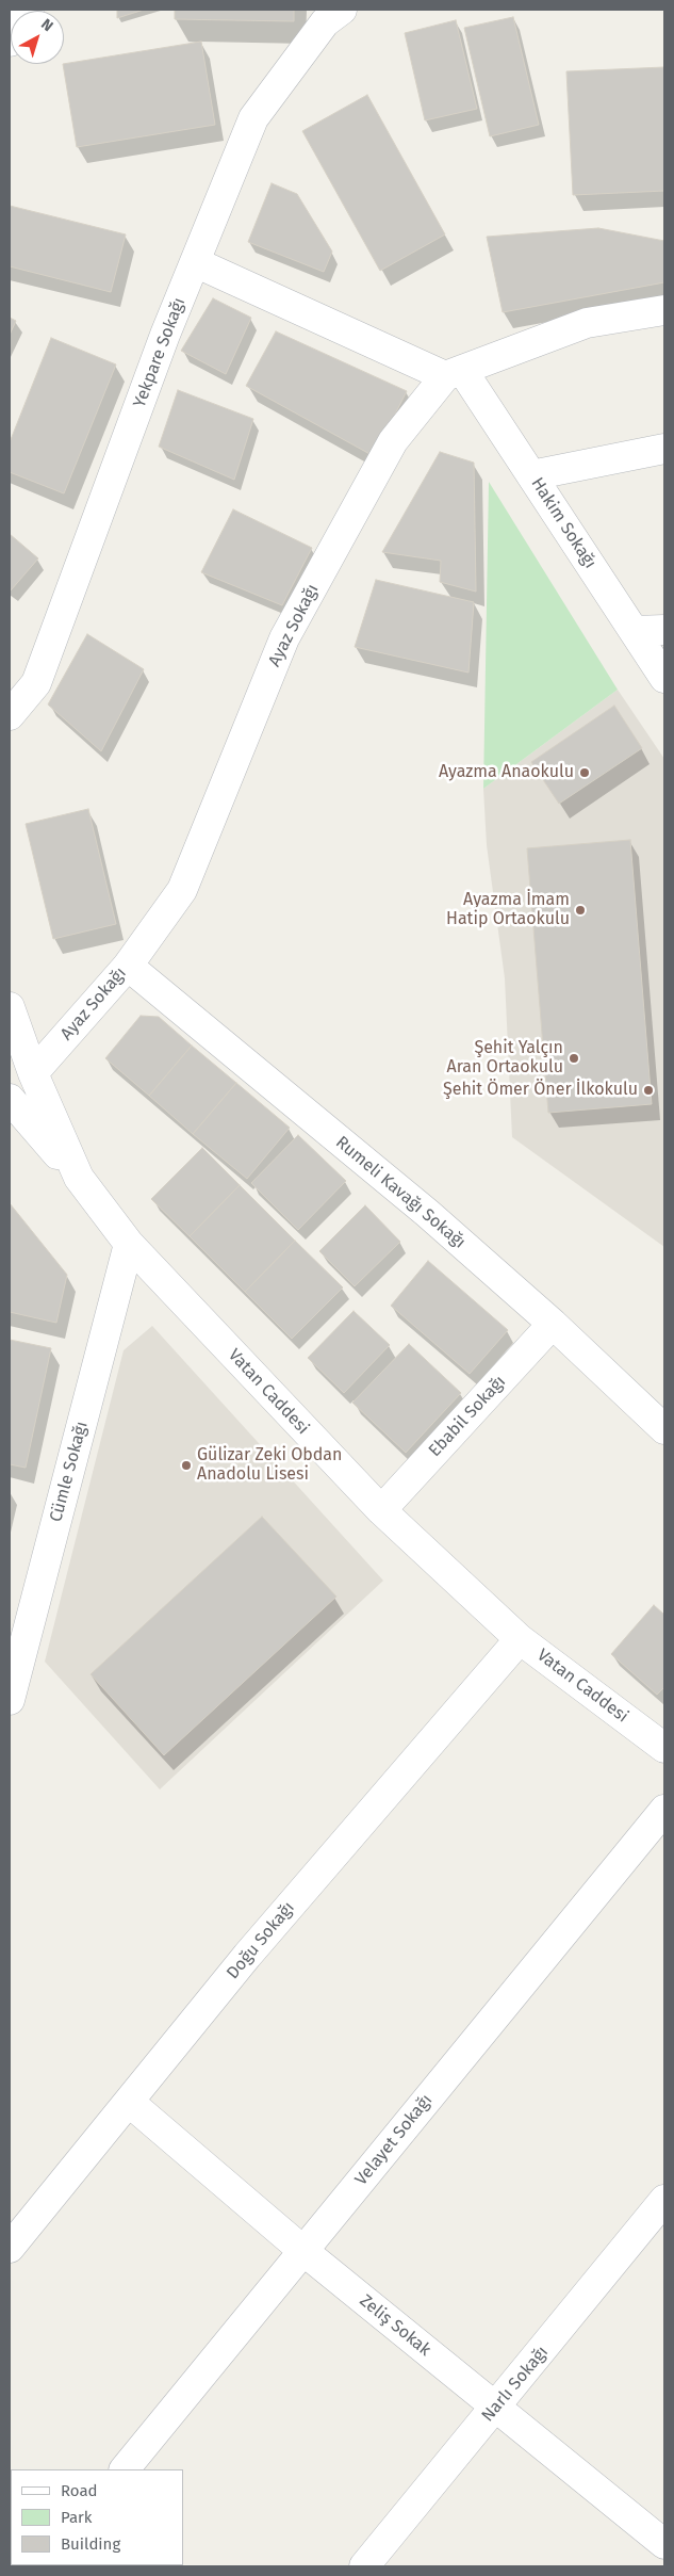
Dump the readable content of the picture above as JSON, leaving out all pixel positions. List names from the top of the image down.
{
  "streets": {
    "street": [
      "Yekpare Sokağı",
      "Hakim Sokağı",
      "Ayaz Sokağı",
      "Rumeli Kavağı Sokağı",
      "Vatan Caddesi",
      "Ebabil Sokağı",
      "Cümle Sokağı",
      "Doğu Sokağı",
      "Velayet Sokağı",
      "Zeliş Sokak",
      "Narlı Sokağı"
    ]
  },
  "crossings": [
    ["Hakim Sokağı", "Ayaz Sokağı"],
    ["Ayaz Sokağı", "Rumeli Kavağı Sokağı"],
    ["Ayaz Sokağı", "Vatan Caddesi"],
    ["Rumeli Kavağı Sokağı", "Ebabil Sokağı"],
    ["Vatan Caddesi", "Ebabil Sokağı"],
    ["Vatan Caddesi", "Cümle Sokağı"],
    ["Vatan Caddesi", "Doğu Sokağı"],
    ["Doğu Sokağı", "Zeliş Sokak"],
    ["Velayet Sokağı", "Zeliş Sokak"],
    ["Zeliş Sokak", "Narlı Sokağı"]
  ],
  "places": [
    "Ayazma Anaokulu",
    "Ayazma İmam Hatip Ortaokulu",
    "Şehit Yalçın Aran Ortaokulu",
    "Şehit Ömer Öner İlkokulu",
    "Gülizar Zeki Obdan Anadolu Lisesi"
  ],
  "legend": ["Road", "Park", "Building"],
  "north": "top right"
}
